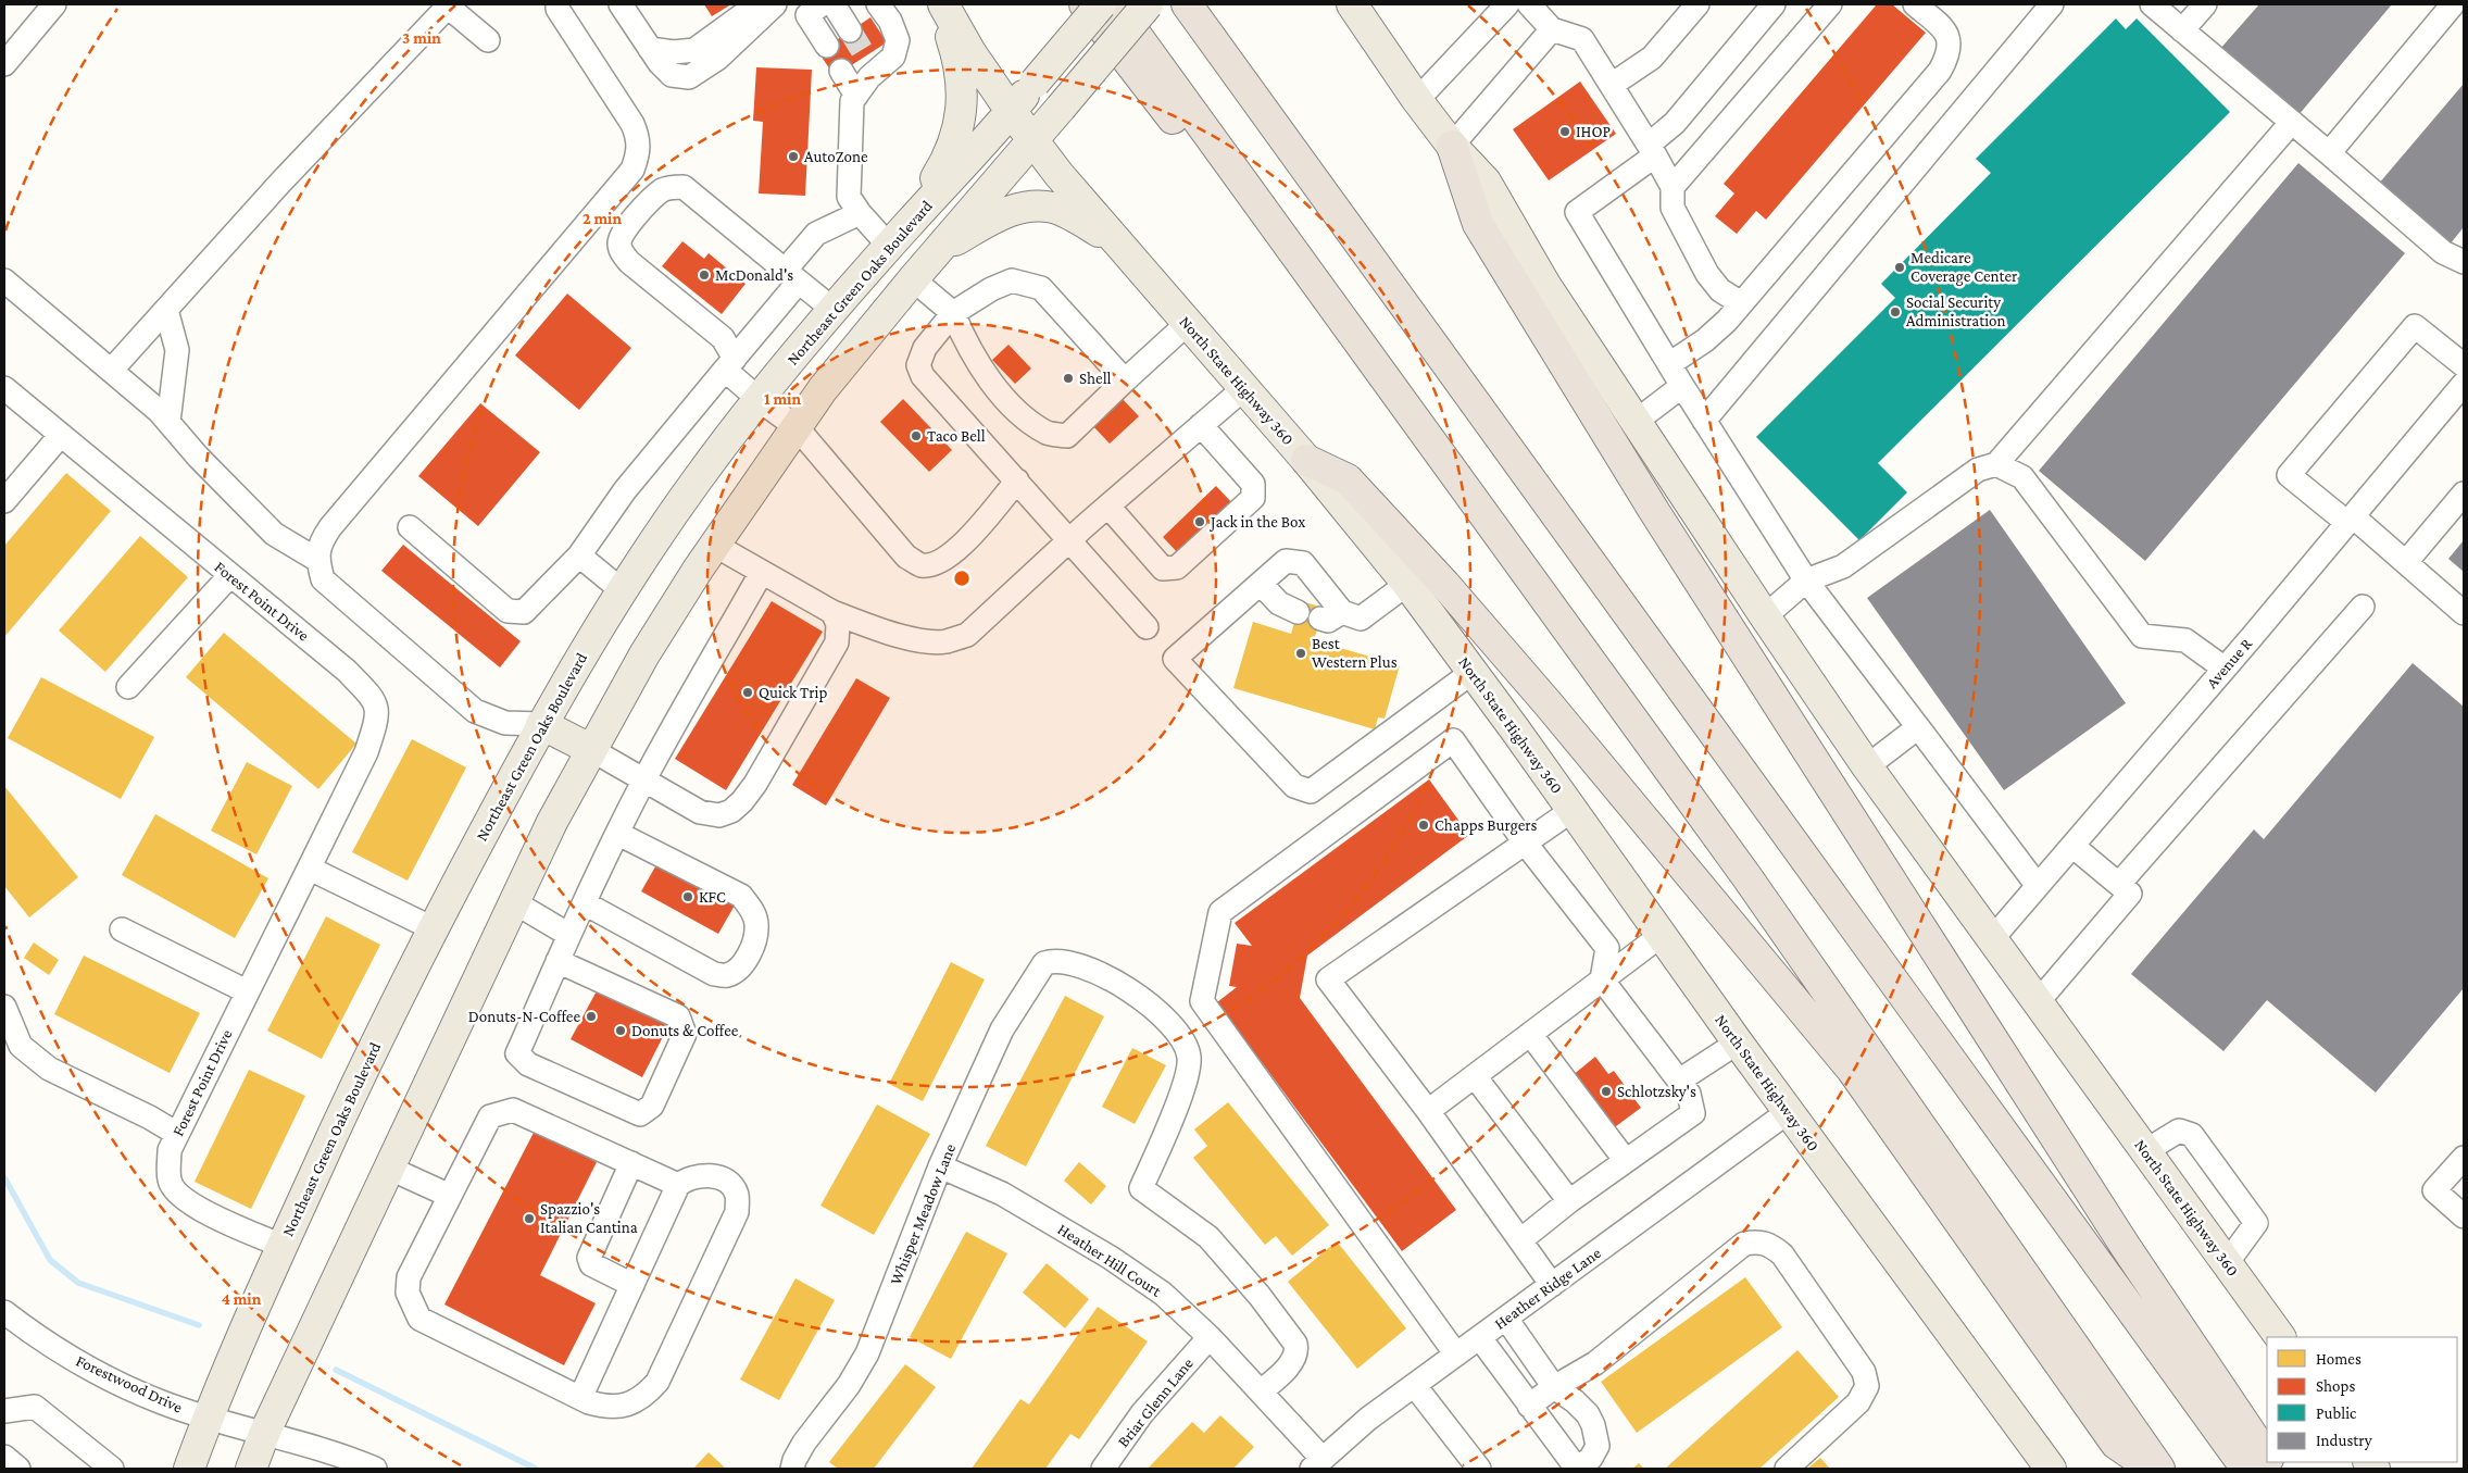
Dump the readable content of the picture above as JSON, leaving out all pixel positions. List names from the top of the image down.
{
  "streets": {
    "main road": ["Northeast Green Oaks Boulevard", "North State Highway 360"],
    "street": [
      "Forest Point Drive",
      "Avenue R",
      "Whisper Meadow Lane",
      "Heather Hill Court",
      "Heather Ridge Lane",
      "Forestwood Drive",
      "Briar Glenn Lane"
    ]
  },
  "crossings": [
    ["Northeast Green Oaks Boulevard", "North State Highway 360"],
    ["Northeast Green Oaks Boulevard", "Forest Point Drive"],
    ["Northeast Green Oaks Boulevard", "Forestwood Drive"],
    ["North State Highway 360", "Avenue R"],
    ["North State Highway 360", "Heather Ridge Lane"],
    ["Whisper Meadow Lane", "Heather Hill Court"],
    ["Heather Hill Court", "Heather Ridge Lane"],
    ["Heather Hill Court", "Briar Glenn Lane"]
  ],
  "places": [
    "IHOP",
    "AutoZone",
    "Medicare Coverage Center",
    "McDonald's",
    "Social Security Administration",
    "Shell",
    "Taco Bell",
    "Jack in the Box",
    "Best Western Plus",
    "Quick Trip",
    "Chapps Burgers",
    "KFC",
    "Donuts-N-Coffee",
    "Donuts & Coffee",
    "Schlotzsky's",
    "Spazzio's Italian Cantina"
  ],
  "legend": [
    "Homes",
    "Shops",
    "Public",
    "Industry"
  ],
  "rings": [
    "3 min",
    "2 min",
    "1 min",
    "4 min"
  ]
}
